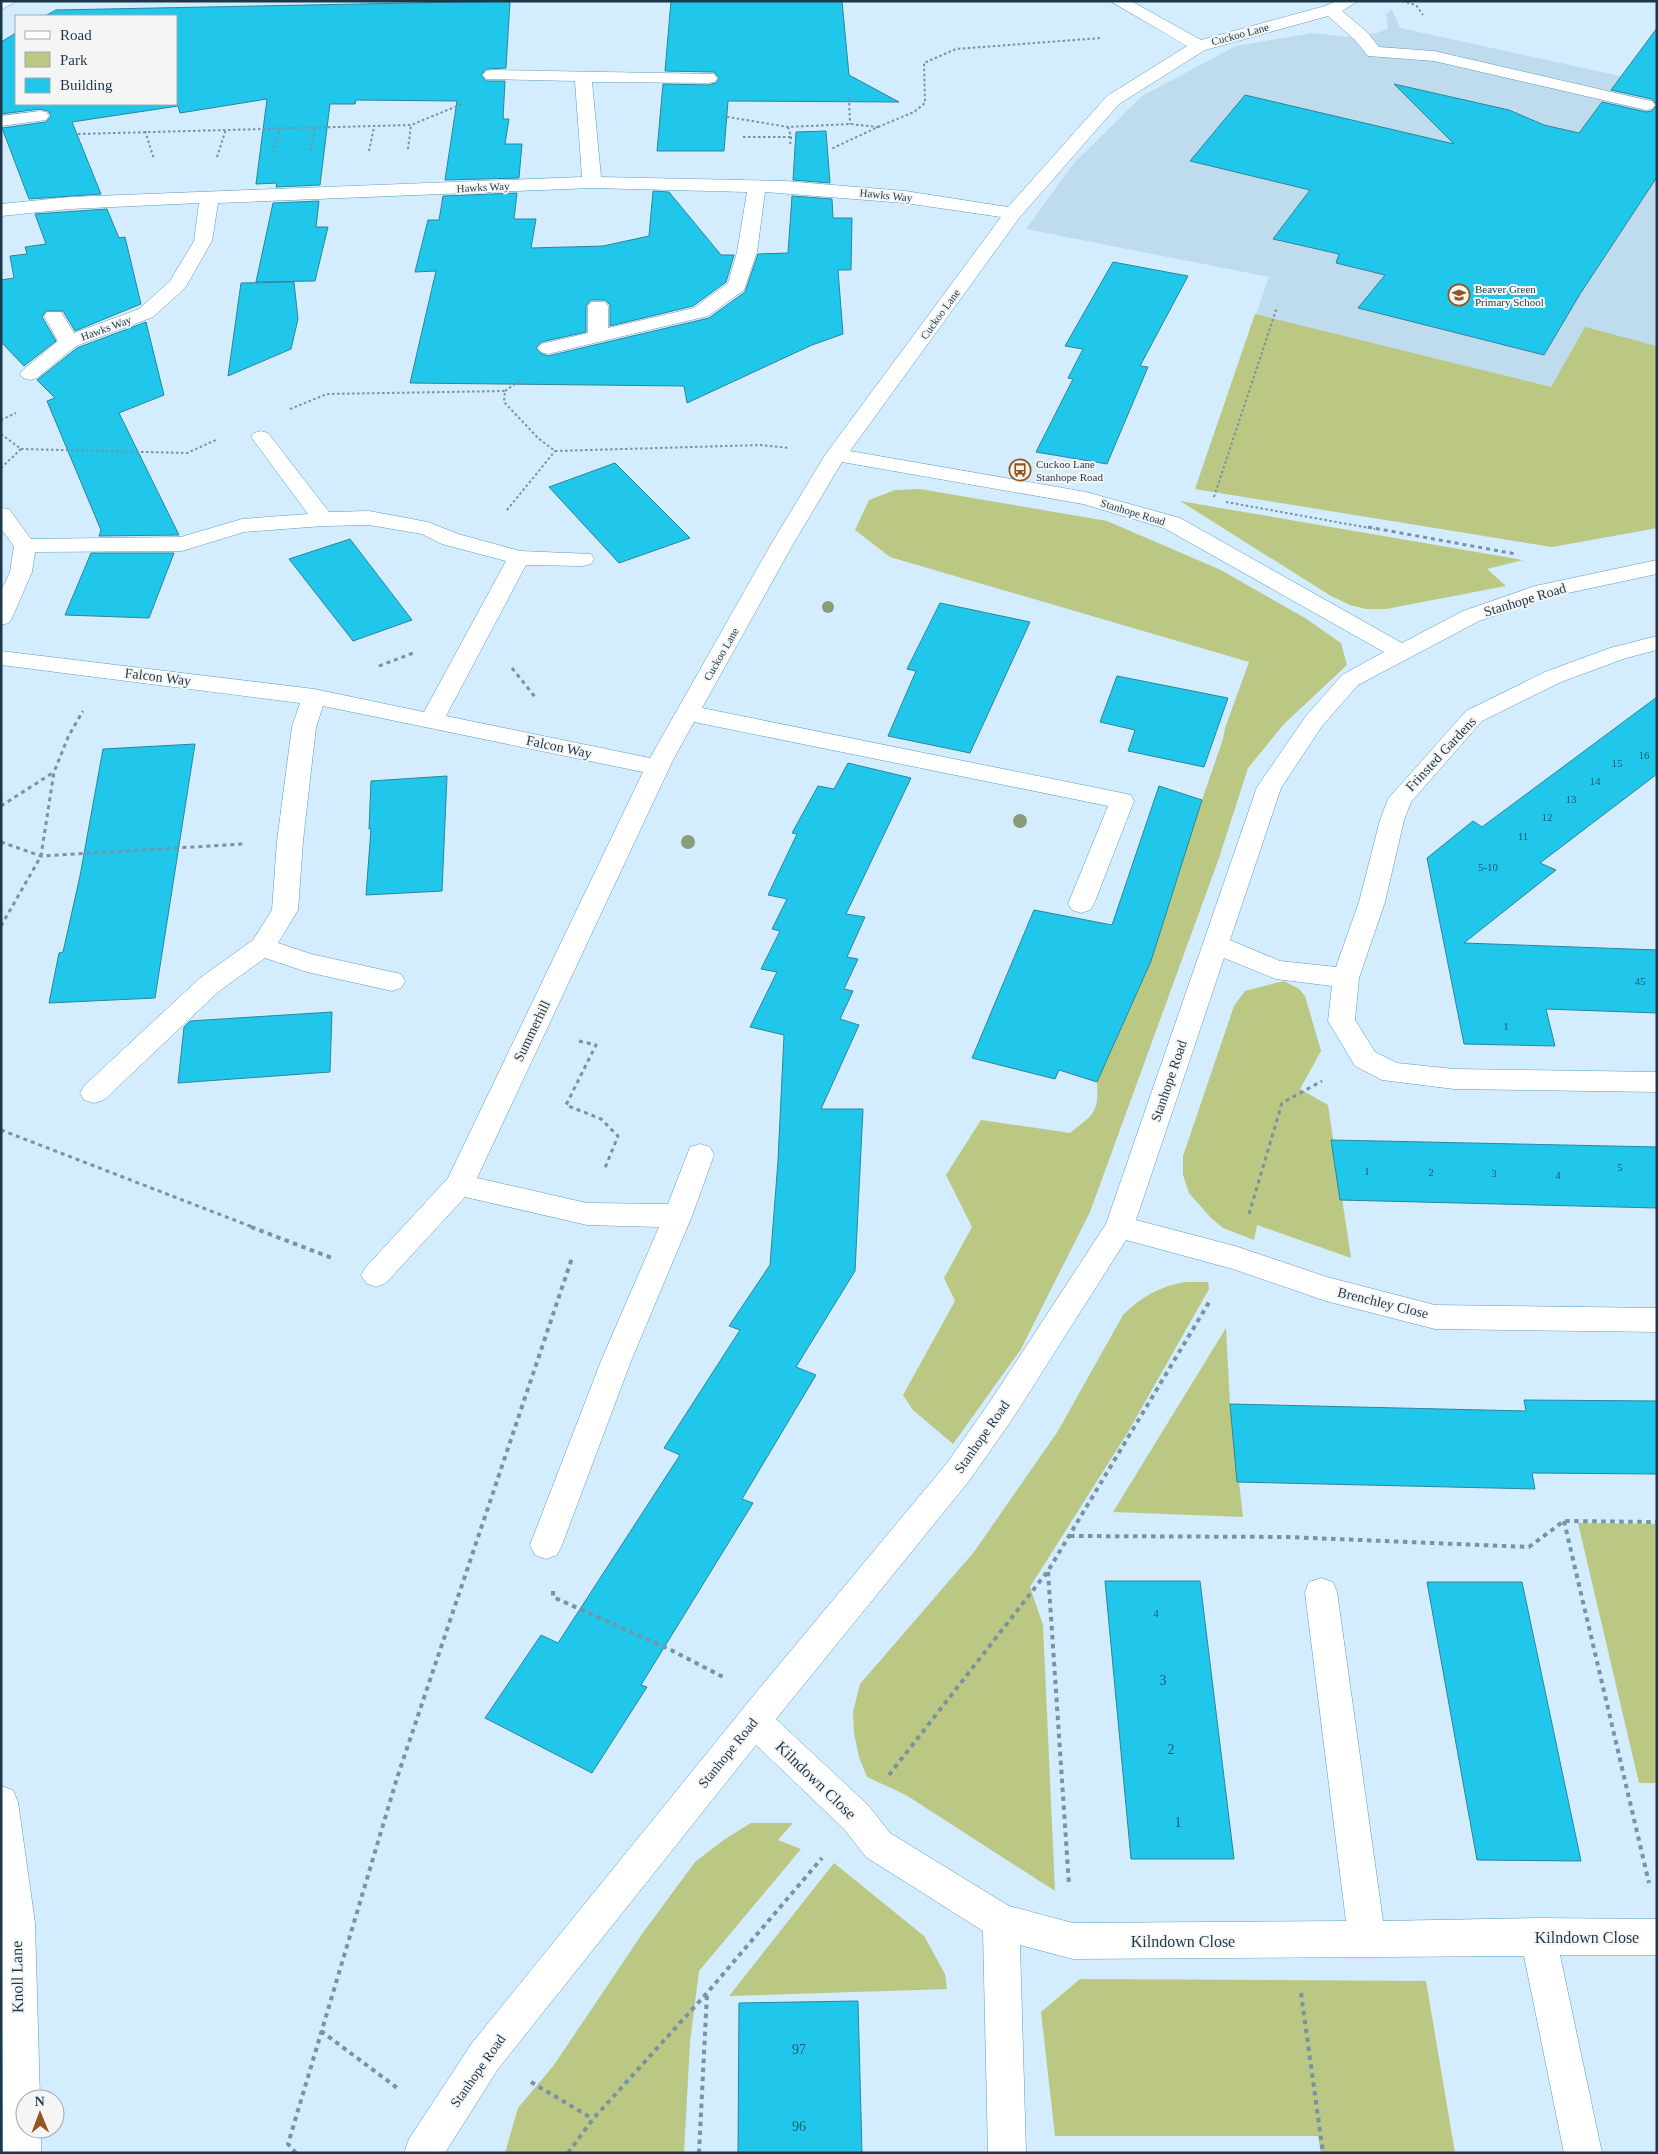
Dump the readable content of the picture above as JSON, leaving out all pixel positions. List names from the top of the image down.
{
  "streets": {
    "street": [
      "Cuckoo Lane",
      "Hawks Way",
      "Stanhope Road",
      "Falcon Way",
      "Frinsted Gardens",
      "Summerhill",
      "Brenchley Close",
      "Kilndown Close",
      "Knoll Lane"
    ]
  },
  "crossings": [
    ["Cuckoo Lane", "Hawks Way"],
    ["Cuckoo Lane", "Stanhope Road"],
    ["Cuckoo Lane", "Falcon Way"],
    ["Cuckoo Lane", "Summerhill"],
    ["Stanhope Road", "Brenchley Close"],
    ["Stanhope Road", "Kilndown Close"],
    ["Falcon Way", "Summerhill"]
  ],
  "places": {
    "school or university": ["Beaver Green Primary School"],
    "bus stop": ["Cuckoo Lane Stanhope Road"]
  },
  "house_numbers": [
    "16",
    "15",
    "14",
    "13",
    "12",
    "11",
    "5-10",
    "45",
    "1",
    "5",
    "1",
    "2",
    "3",
    "4",
    "4",
    "3",
    "2",
    "1",
    "97",
    "96"
  ],
  "legend": ["Road", "Park", "Building"],
  "north": "top"
}
